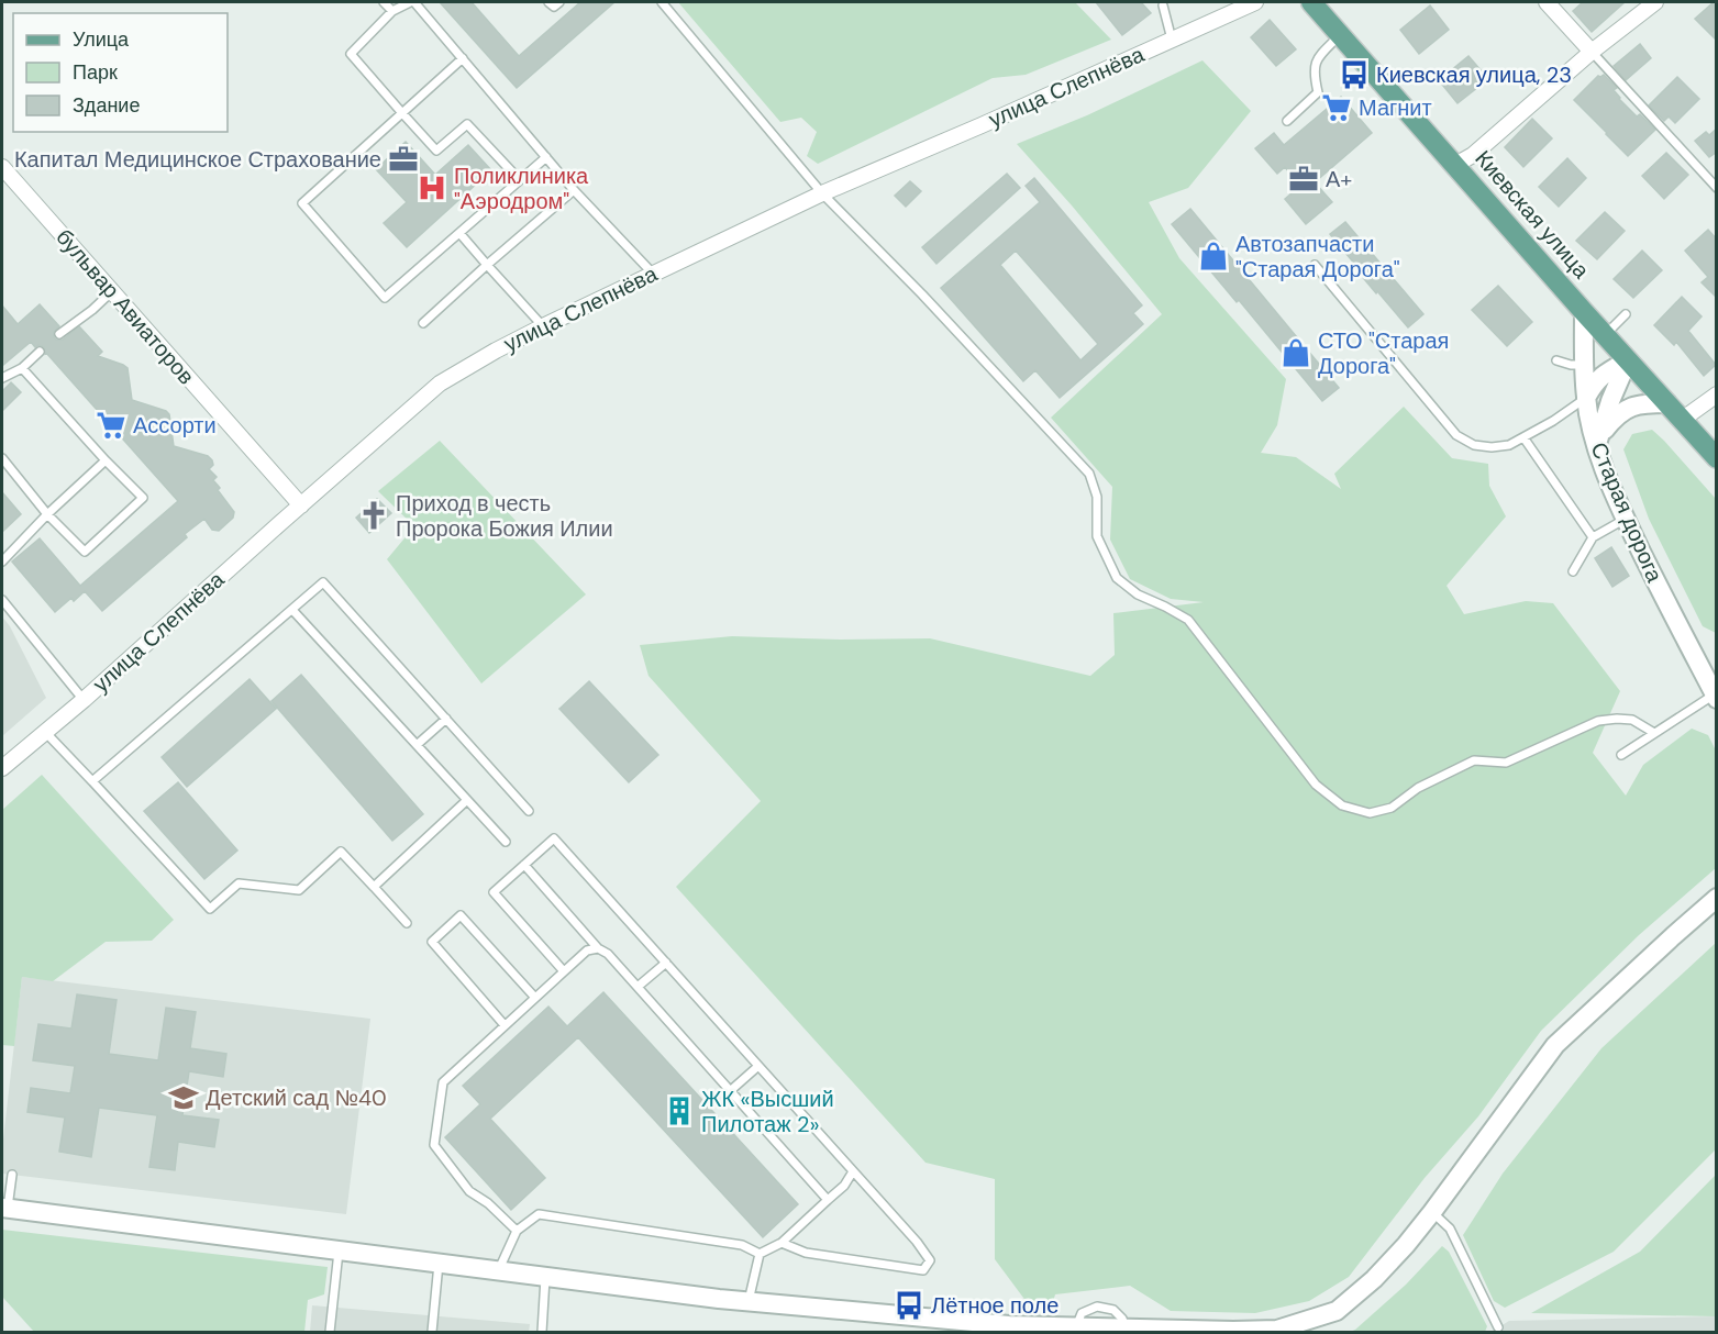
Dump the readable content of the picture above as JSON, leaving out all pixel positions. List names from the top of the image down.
{
  "streets": {
    "main road": ["Киевская улица"],
    "street": ["улица Слепнёва", "бульвар Авиаторов", "Старая дорога"]
  },
  "crossings": [
    ["улица Слепнёва", "бульвар Авиаторов"],
    ["Киевская улица", "Старая дорога"]
  ],
  "places": {
    "bus stop": ["Киевская улица, 23", "Лётное поле"],
    "supermarket": ["Магнит", "Ассорти"],
    "office": ["Капитал Медицинское Страхование", "А+"],
    "hospital": ["Поликлиника \"Аэродром\""],
    "shop": ["Автозапчасти \"Старая Дорога\"", "СТО \"Старая Дорога\""],
    "church": ["Приход в честь Пророка Божия Илии"],
    "school or university": ["Детский сад №40"],
    "building": ["ЖК «Высший Пилотаж 2»"]
  },
  "legend": ["Улица", "Парк", "Здание"]
}
